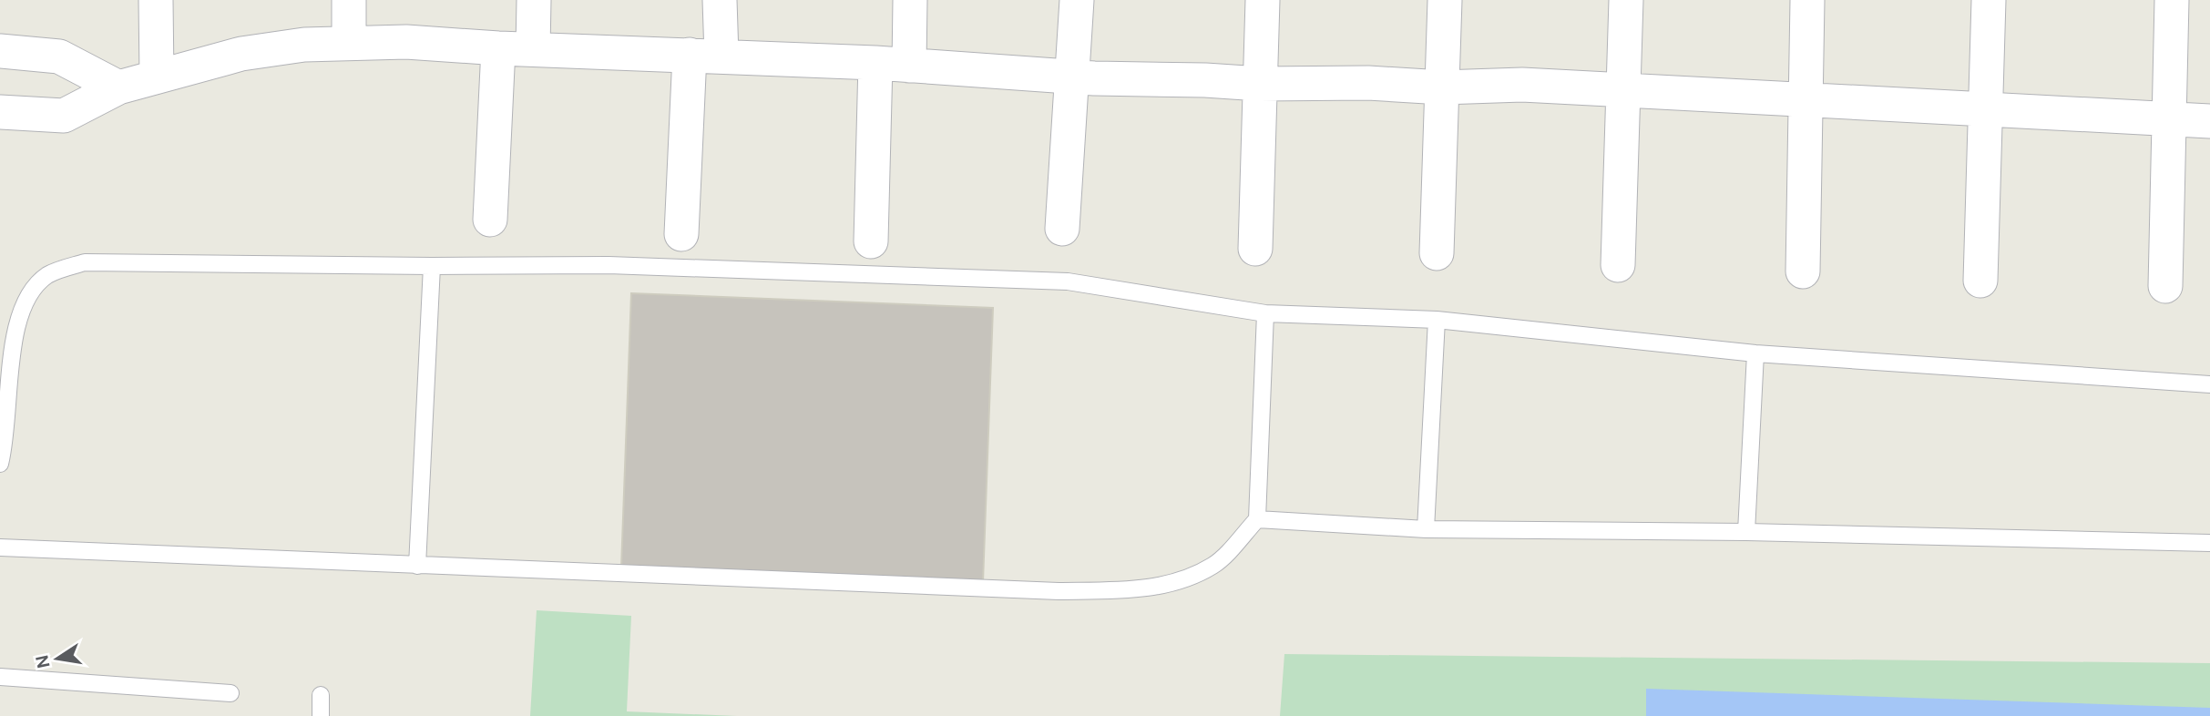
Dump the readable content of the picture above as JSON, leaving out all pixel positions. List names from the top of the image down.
{
  "north": "left"
}
